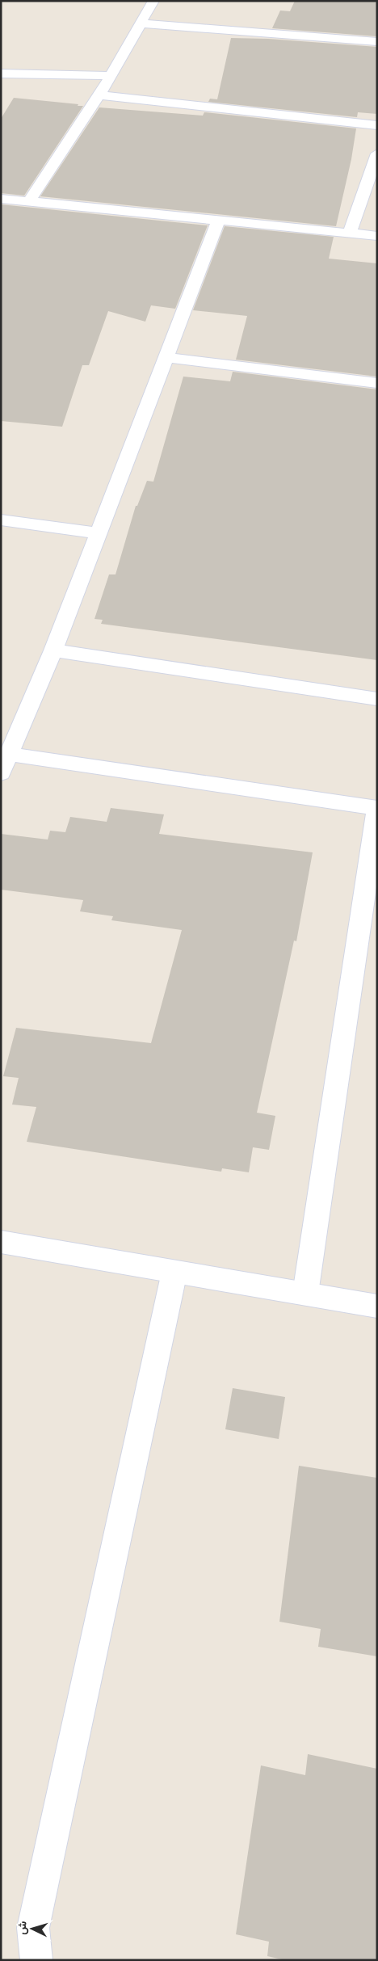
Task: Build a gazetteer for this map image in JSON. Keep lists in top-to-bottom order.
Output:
{
  "north": "left"
}
